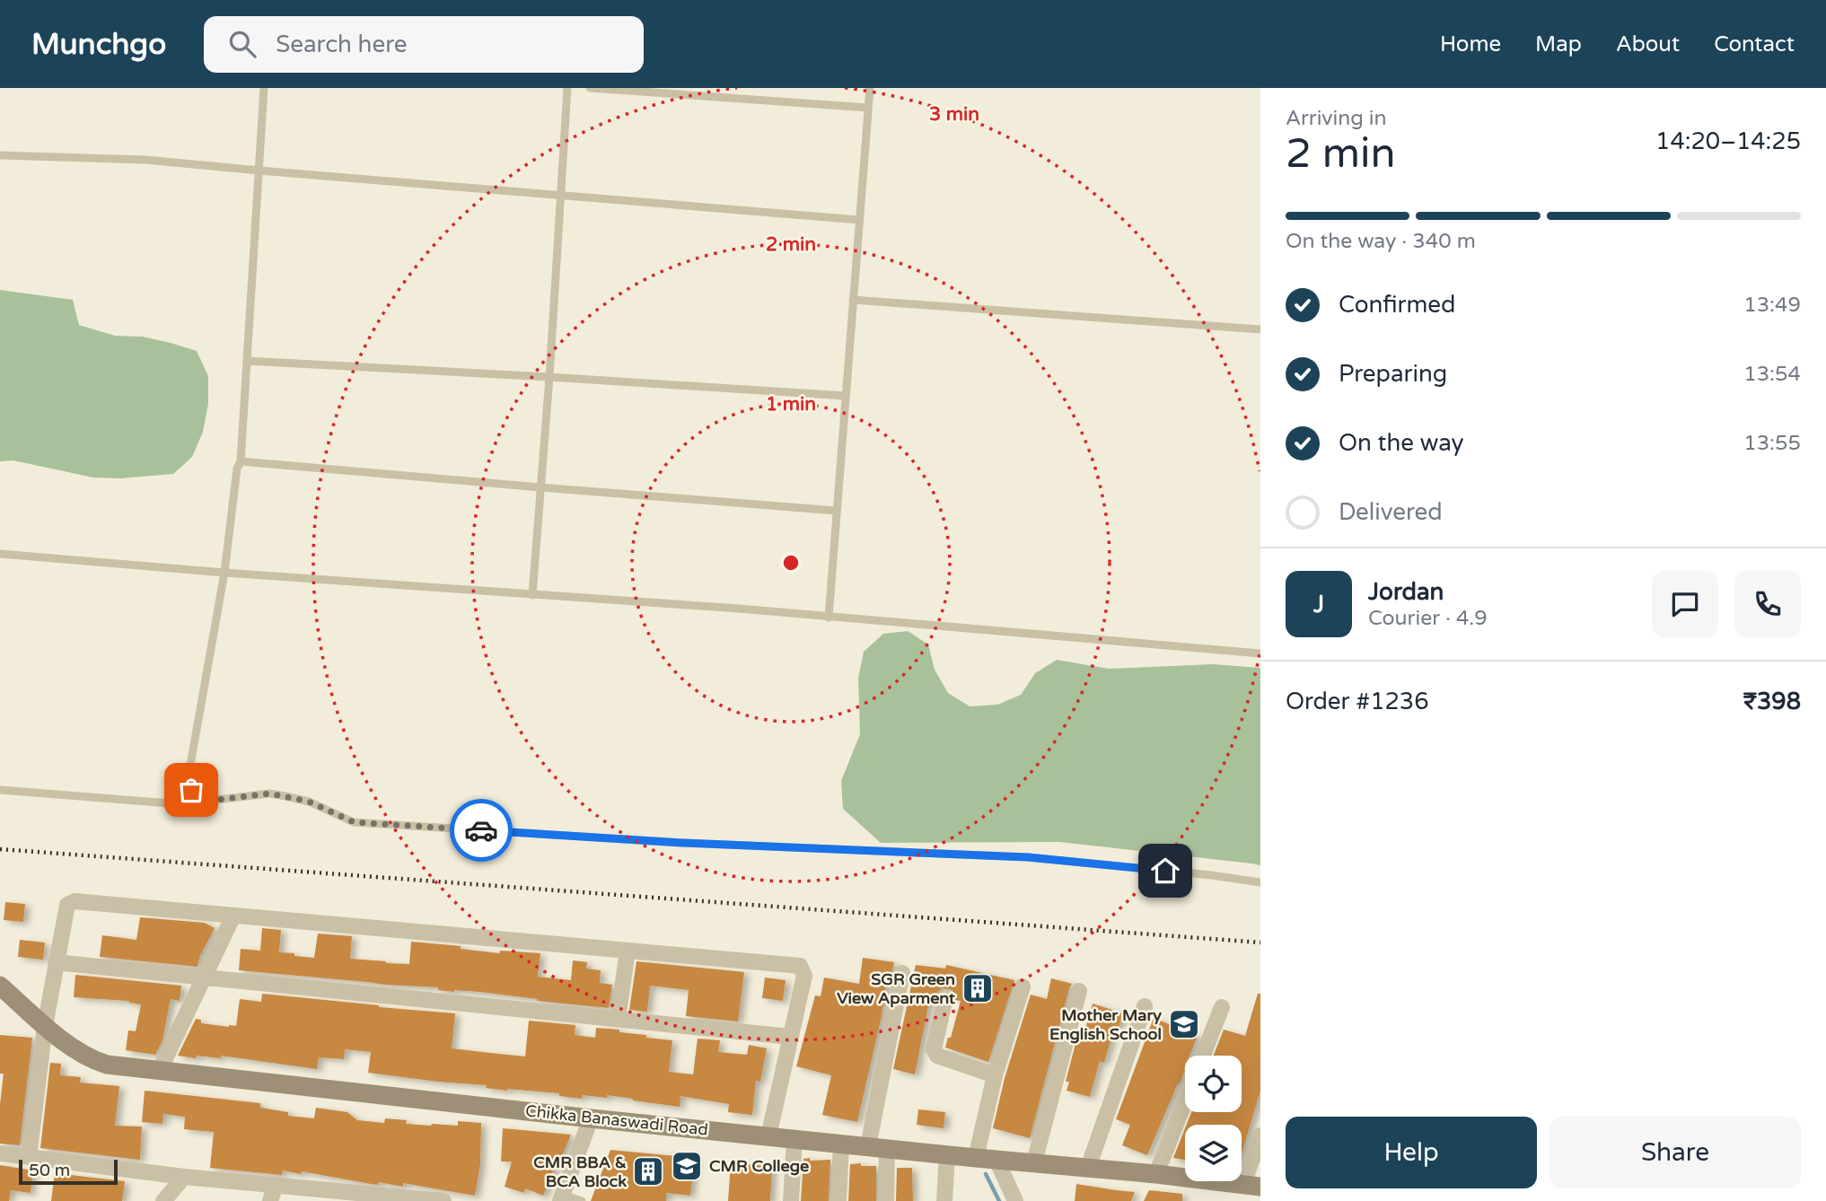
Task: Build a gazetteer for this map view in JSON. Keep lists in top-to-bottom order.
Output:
{
  "streets": {
    "main road": ["Chikka Banaswadi Road"]
  },
  "places": {
    "building": ["SGR Green View Aparment", "CMR BBA & BCA Block"],
    "school or university": ["Mother Mary English School", "CMR College"]
  },
  "scale_bar": "50 m",
  "page": {
    "header": "Munchgo",
    "search": "Search here",
    "nav": [
      "Home",
      "Map",
      "About",
      "Contact"
    ],
    "heading": ["2 min", "Arriving in", "14:20–14:25"],
    "panel": [
      "Jordan",
      "Courier · 4.9",
      "Order #1236",
      "₹398"
    ],
    "bar": "On the way · 340 m",
    "list": [
      ["Confirmed", "13:49"],
      ["Preparing", "13:54"],
      ["On the way", "13:55"],
      "Delivered"
    ],
    "round": "J",
    "buttons": ["Help", "Share"],
    "scale": "50 m"
  },
  "rings": ["3 min", "2 min", "1 min"]
}
